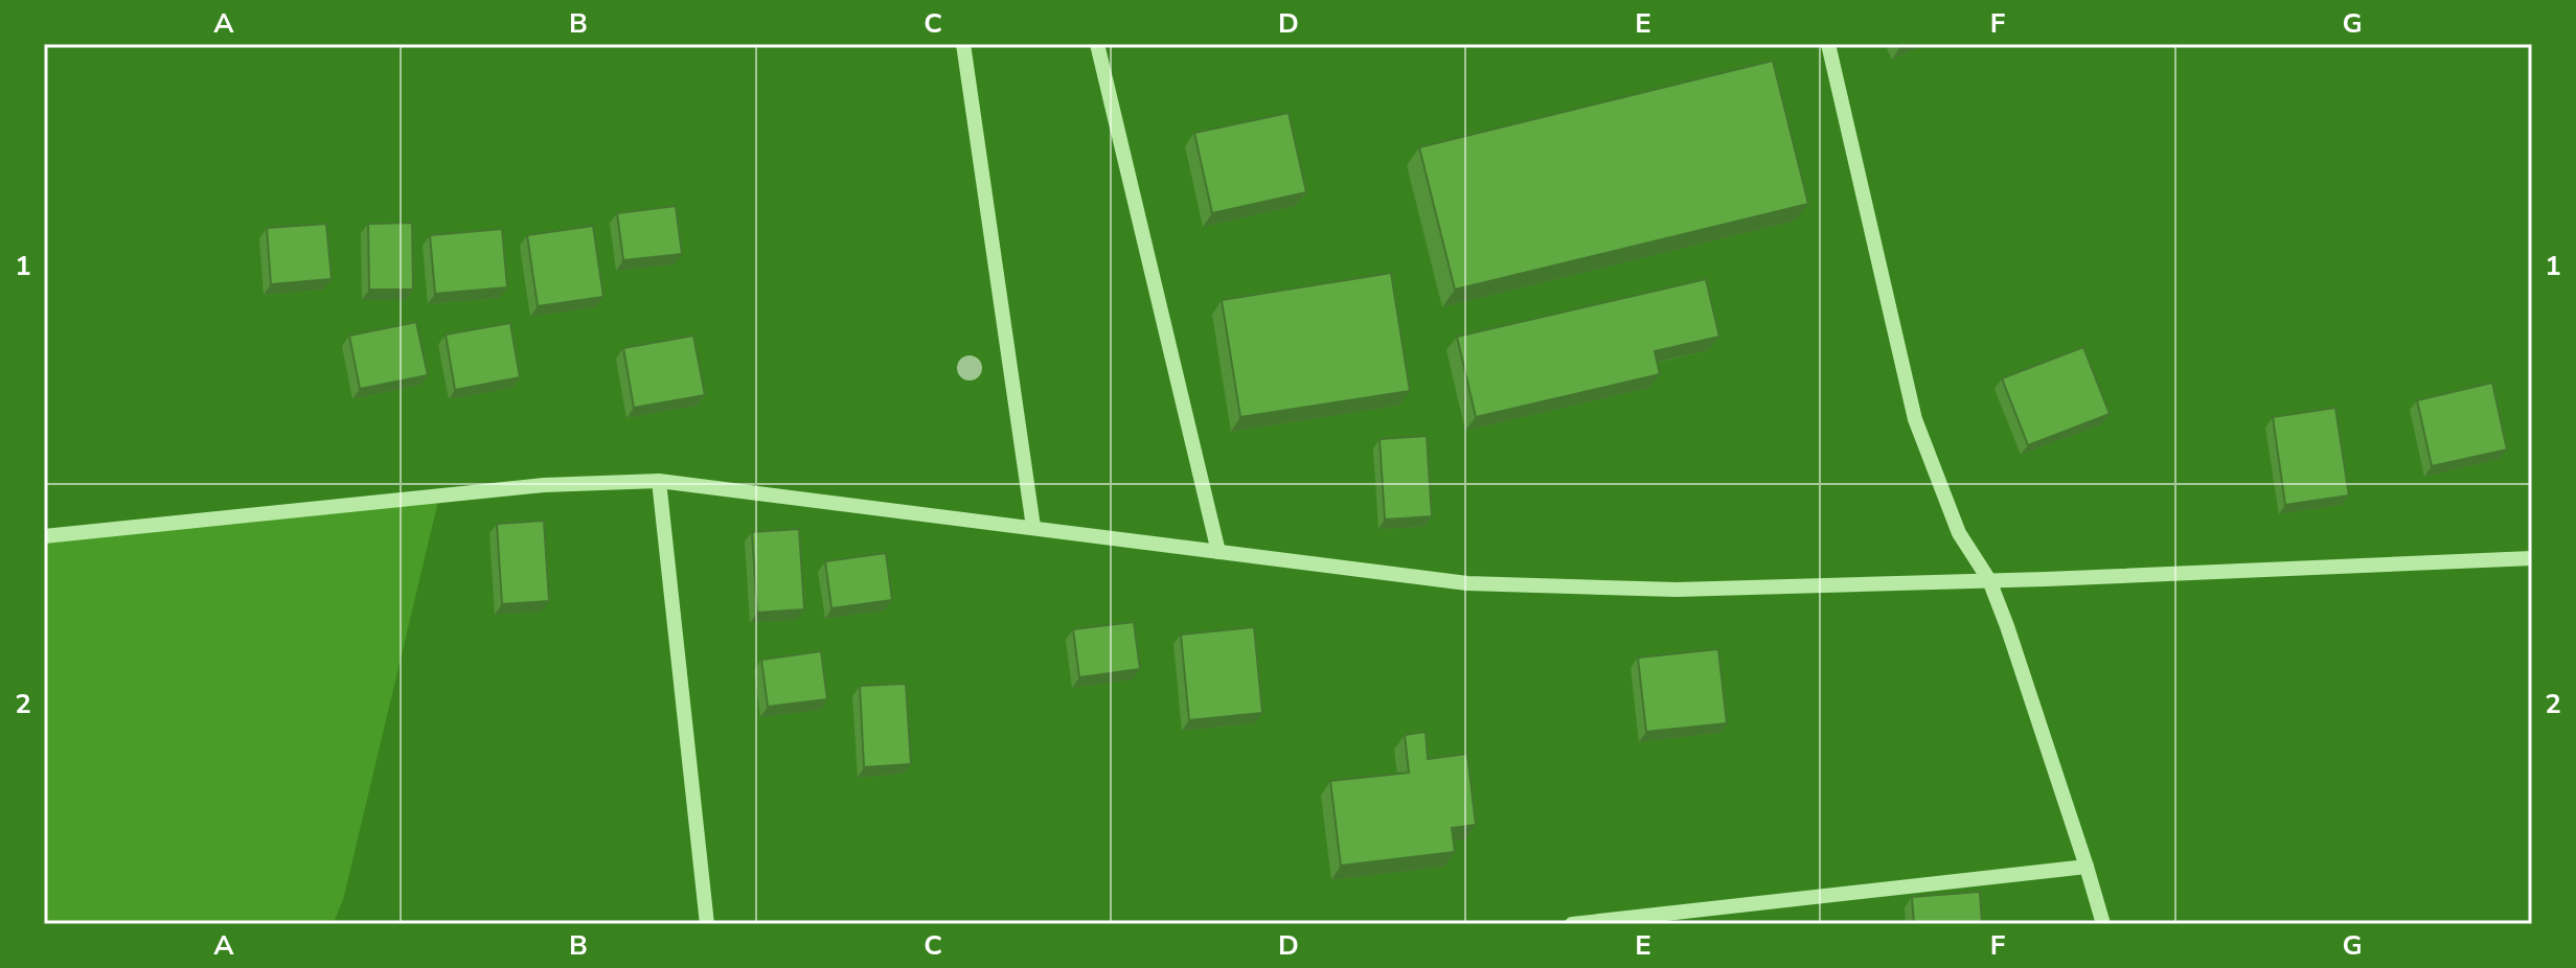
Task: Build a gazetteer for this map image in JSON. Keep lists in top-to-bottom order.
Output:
{
  "grid": {
    "columns": [
      "A",
      "B",
      "C",
      "D",
      "E",
      "F",
      "G"
    ],
    "rows": ["1", "2"]
  }
}
